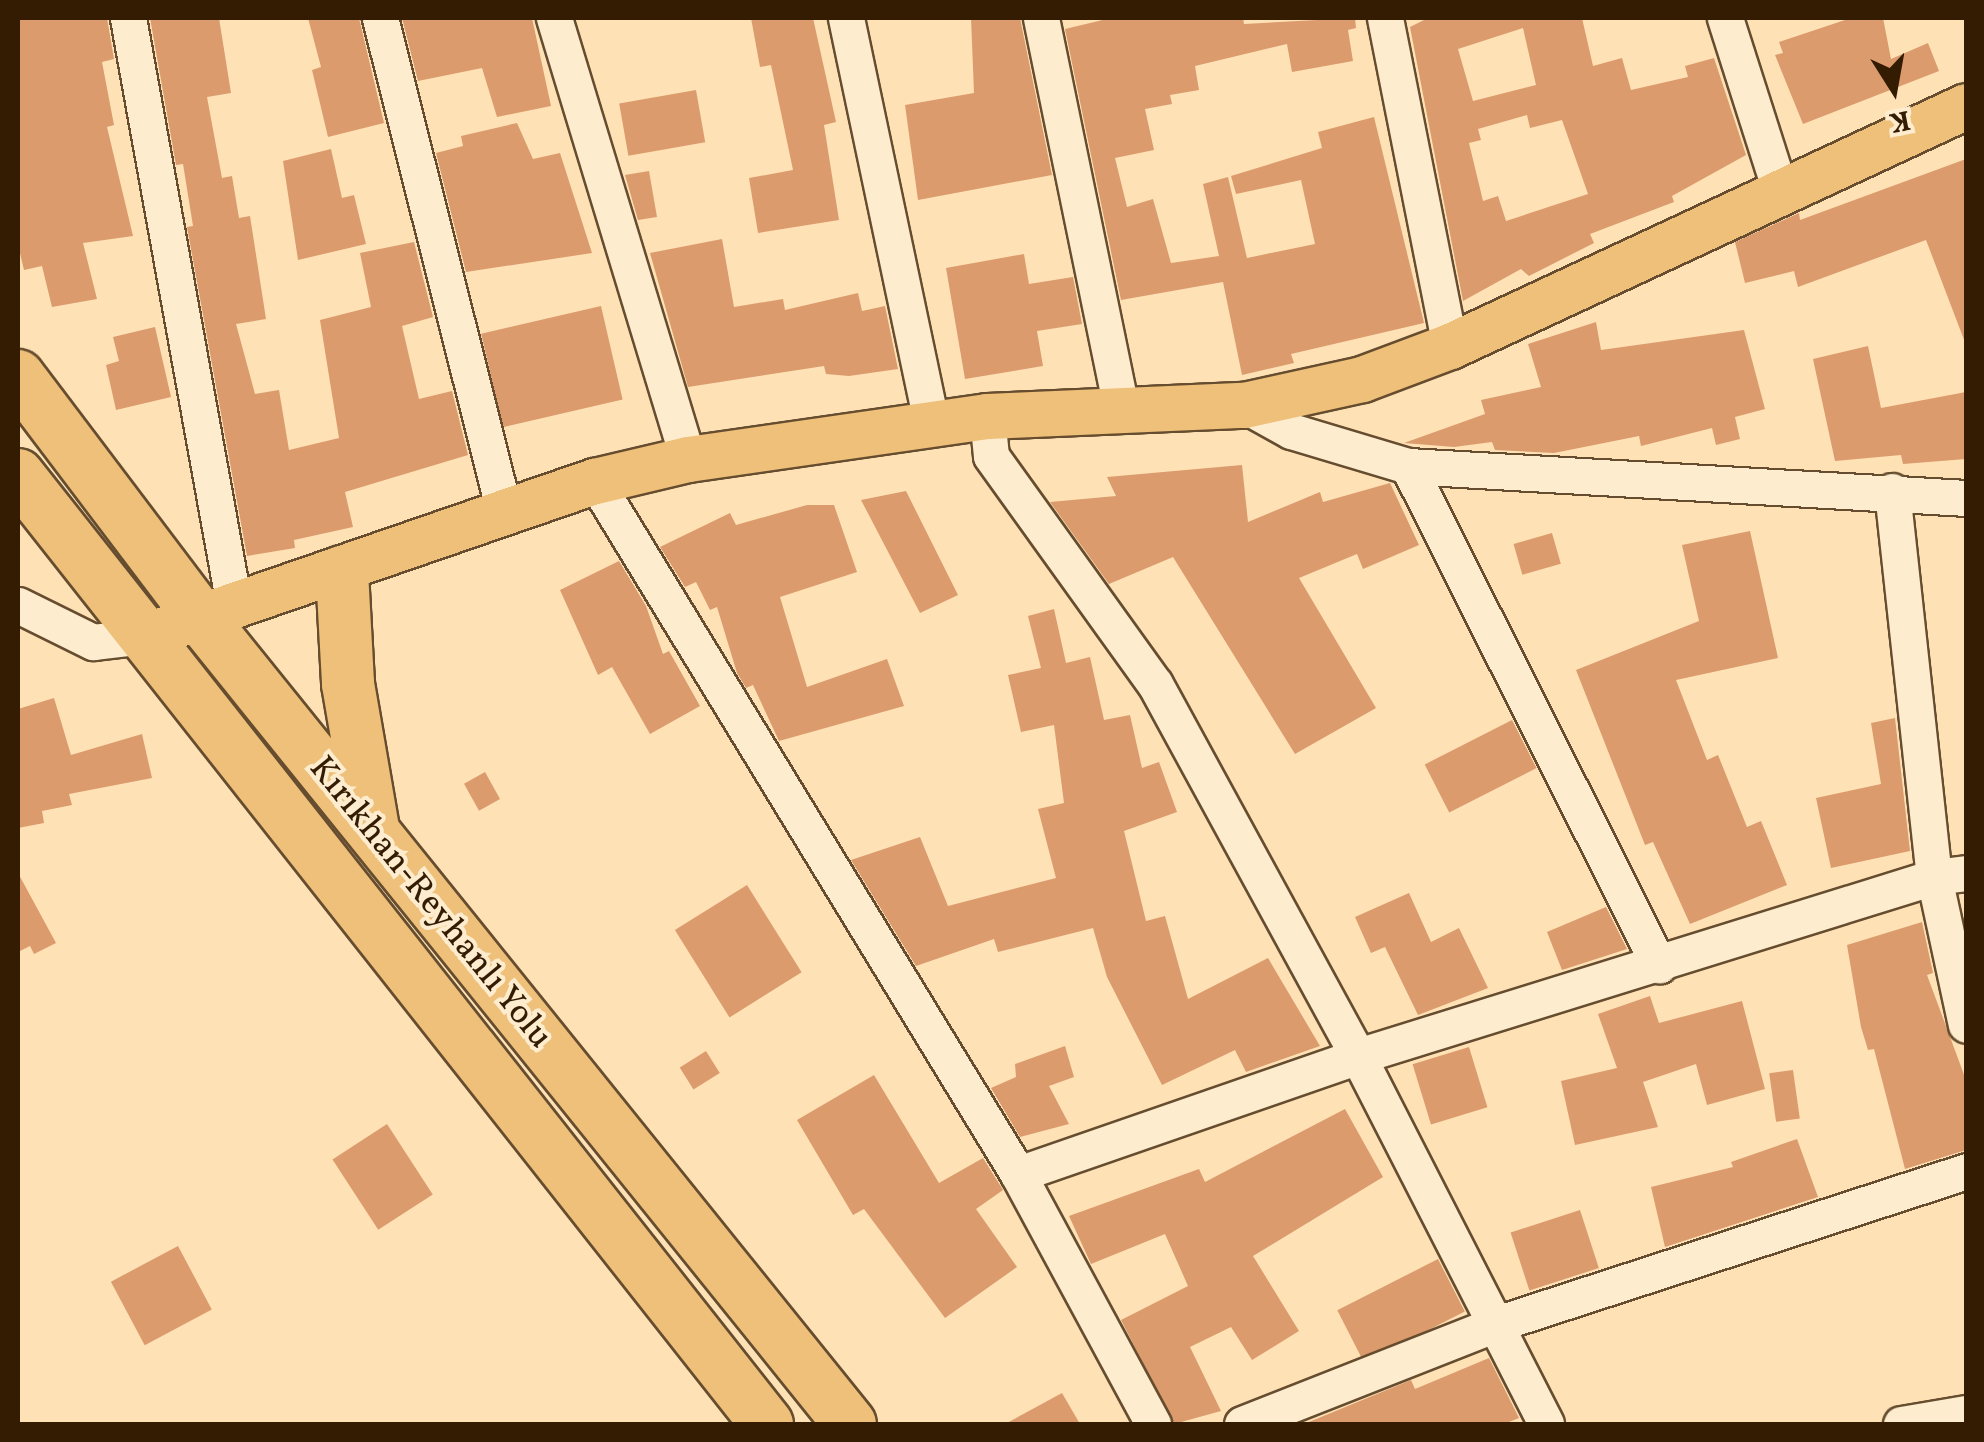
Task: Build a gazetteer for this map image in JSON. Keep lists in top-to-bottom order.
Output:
{
  "streets": {
    "highway": ["Kırıkhan-Reyhanlı Yolu"]
  },
  "north": "bottom"
}
